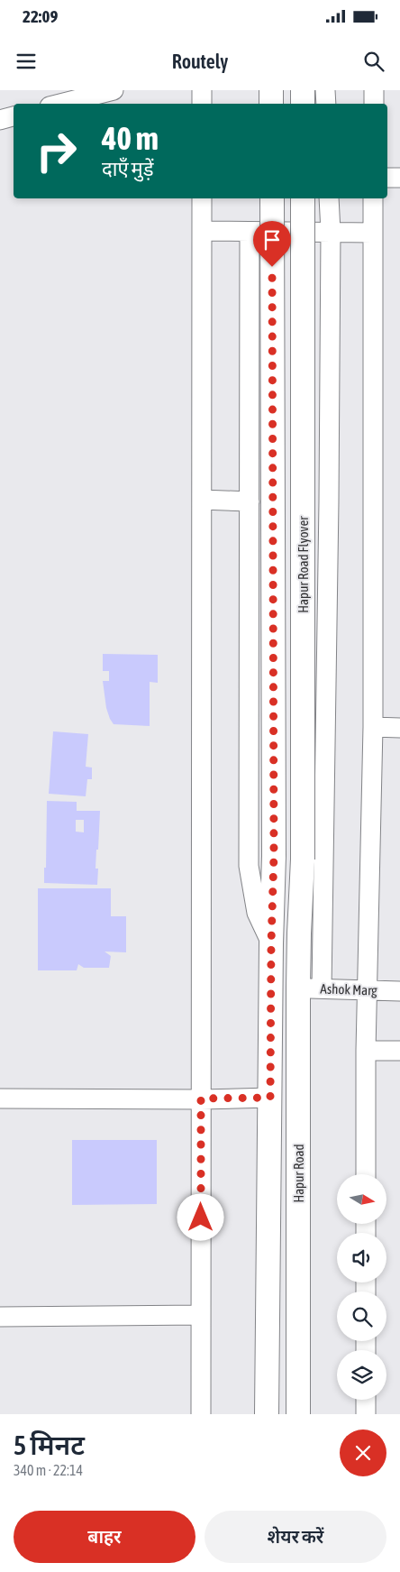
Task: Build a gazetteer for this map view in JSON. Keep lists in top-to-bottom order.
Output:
{
  "streets": {
    "main road": ["Hapur Road Flyover", "Hapur Road"],
    "street": ["Ashok Marg"]
  },
  "crossings": [
    ["Hapur Road Flyover", "Hapur Road"],
    ["Ashok Marg", "Hapur Road"]
  ],
  "north": "right",
  "page": {
    "status": "22:09",
    "header": "Routely",
    "turn": ["40 m", "दाएँ मुड़ें"],
    "heading": ["5 मिनट", "340 m · 22:14"],
    "buttons": ["बाहर", "शेयर करें"]
  }
}
